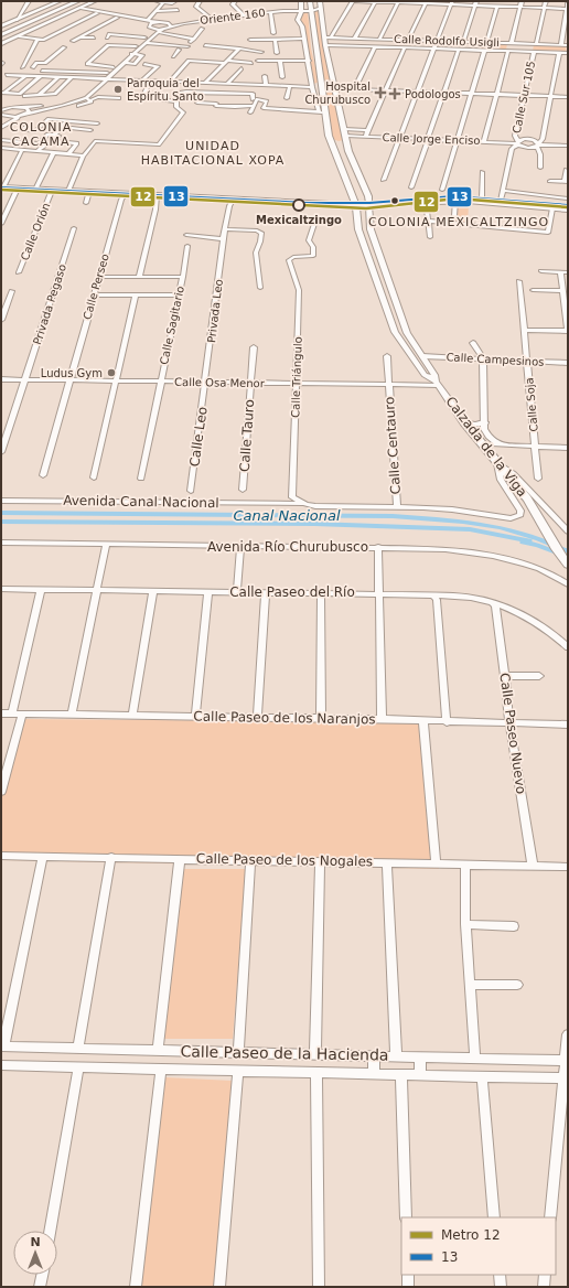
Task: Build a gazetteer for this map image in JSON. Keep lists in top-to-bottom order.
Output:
{
  "streets": {
    "main road": ["Calzada de la Viga"],
    "street": [
      "Oriente 160",
      "Calle Rodolfo Usigli",
      "Calle Sur 105",
      "Calle Jorge Enciso",
      "Calle Orión",
      "Calle Perseo",
      "Privada Pegaso",
      "Privada Leo",
      "Calle Sagitario",
      "Calle Campesinos",
      "Calle Triángulo",
      "Calle Osa Menor",
      "Calle Soja",
      "Calle Tauro",
      "Calle Leo",
      "Calle Centauro",
      "Avenida Canal Nacional",
      "Avenida Río Churubusco",
      "Calle Paseo del Río",
      "Calle Paseo de los Naranjos",
      "Calle Paseo Nuevo",
      "Calle Paseo de los Nogales",
      "Calle Paseo de la Hacienda"
    ]
  },
  "crossings": [
    ["Oriente 160", "Calzada de la Viga"],
    ["Calle Rodolfo Usigli", "Calle Sur 105"],
    ["Calle Rodolfo Usigli", "Calzada de la Viga"],
    ["Calle Sur 105", "Calle Jorge Enciso"],
    ["Calle Jorge Enciso", "Calzada de la Viga"],
    ["Calle Perseo", "Calle Osa Menor"],
    ["Privada Pegaso", "Calle Osa Menor"],
    ["Privada Leo", "Calle Osa Menor"],
    ["Privada Leo", "Calle Leo"],
    ["Calle Sagitario", "Calle Osa Menor"],
    ["Calle Campesinos", "Calle Soja"],
    ["Calle Campesinos", "Calzada de la Viga"],
    ["Calle Triángulo", "Calle Osa Menor"],
    ["Calle Triángulo", "Avenida Canal Nacional"],
    ["Calle Osa Menor", "Calle Tauro"],
    ["Calle Osa Menor", "Calle Leo"],
    ["Calle Osa Menor", "Calle Centauro"],
    ["Calle Osa Menor", "Calzada de la Viga"],
    ["Calle Centauro", "Avenida Canal Nacional"],
    ["Calzada de la Viga", "Avenida Canal Nacional"],
    ["Calle Paseo del Río", "Calle Paseo Nuevo"],
    ["Calle Paseo de los Naranjos", "Calle Paseo Nuevo"],
    ["Calle Paseo Nuevo", "Calle Paseo de los Nogales"]
  ],
  "districts": ["COLONIA CACAMA", "UNIDAD HABITACIONAL XOPA", "COLONIA MEXICALTZINGO"],
  "water": ["Canal Nacional"],
  "places": {
    "other": ["Parroquia del Espíritu Santo", "Mexicaltzingo", "Ludus Gym"],
    "health": ["Hospital Churubusco", "Podologos"]
  },
  "lines": ["transit line 13", "metro line 12"],
  "legend": ["Metro 12", "13"],
  "north": "top"
}
